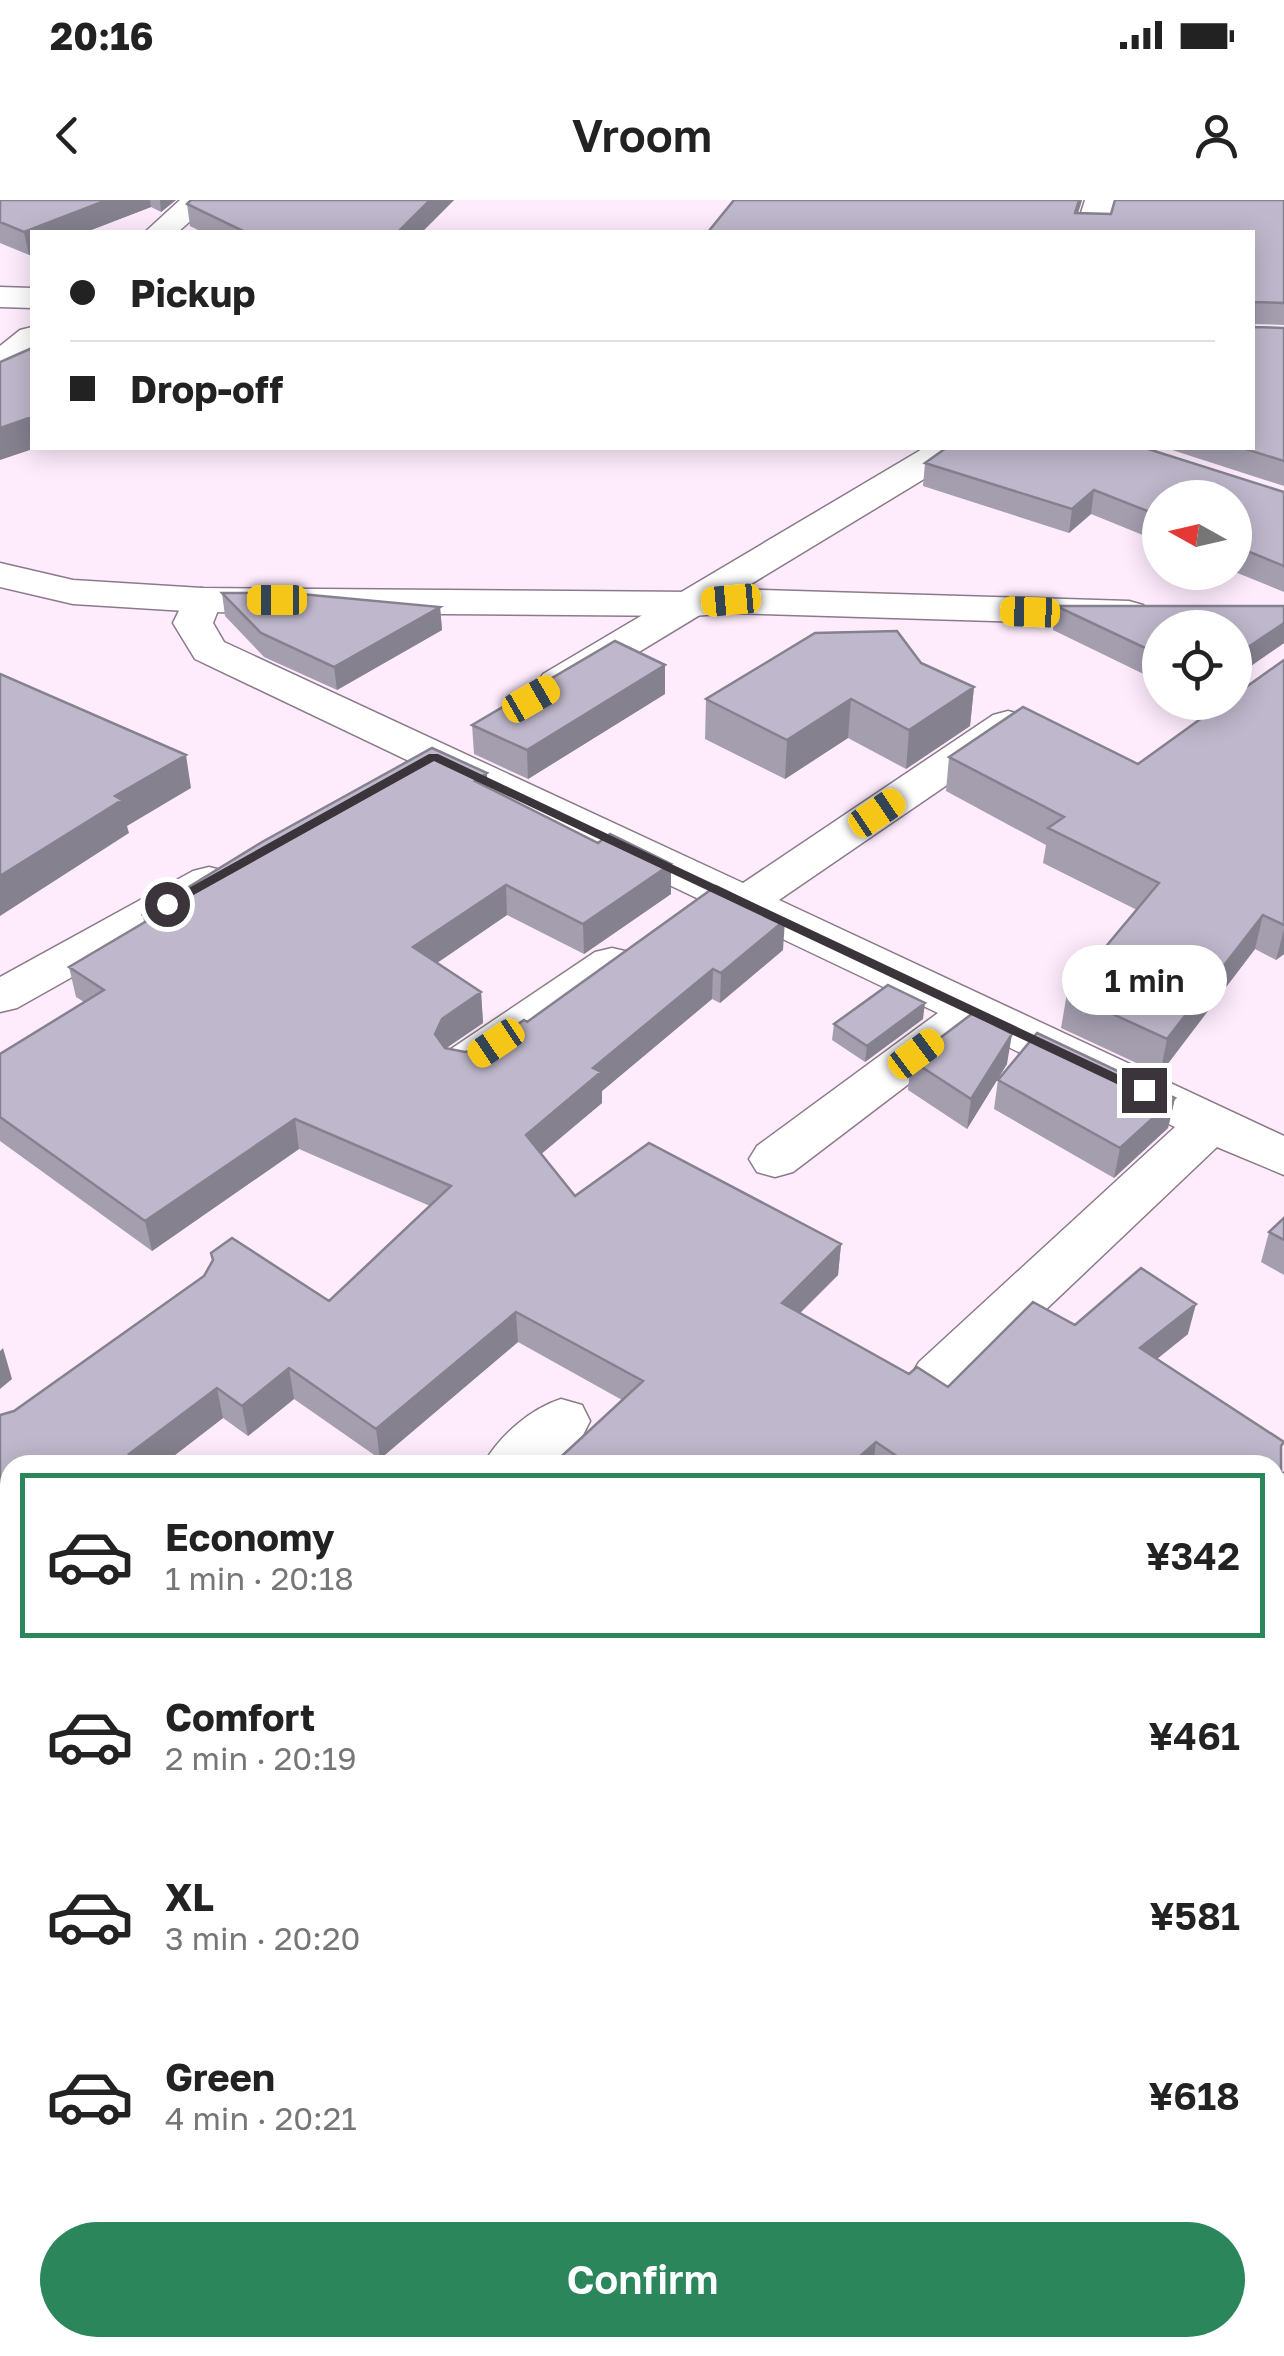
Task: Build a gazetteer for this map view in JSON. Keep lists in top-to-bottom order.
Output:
{
  "north": "left",
  "page": {
    "status": "20:16",
    "header": "Vroom",
    "banner": ["Pickup", "Drop-off"],
    "bubble": "1 min",
    "list": [
      {
        "name": "Economy",
        "note": "1 min · 20:18",
        "value": "¥342"
      },
      {
        "name": "Comfort",
        "note": "2 min · 20:19",
        "value": "¥461"
      },
      {
        "name": "XL",
        "note": "3 min · 20:20",
        "value": "¥581"
      },
      {
        "name": "Green",
        "note": "4 min · 20:21",
        "value": "¥618"
      }
    ],
    "buttons": "Confirm"
  }
}
